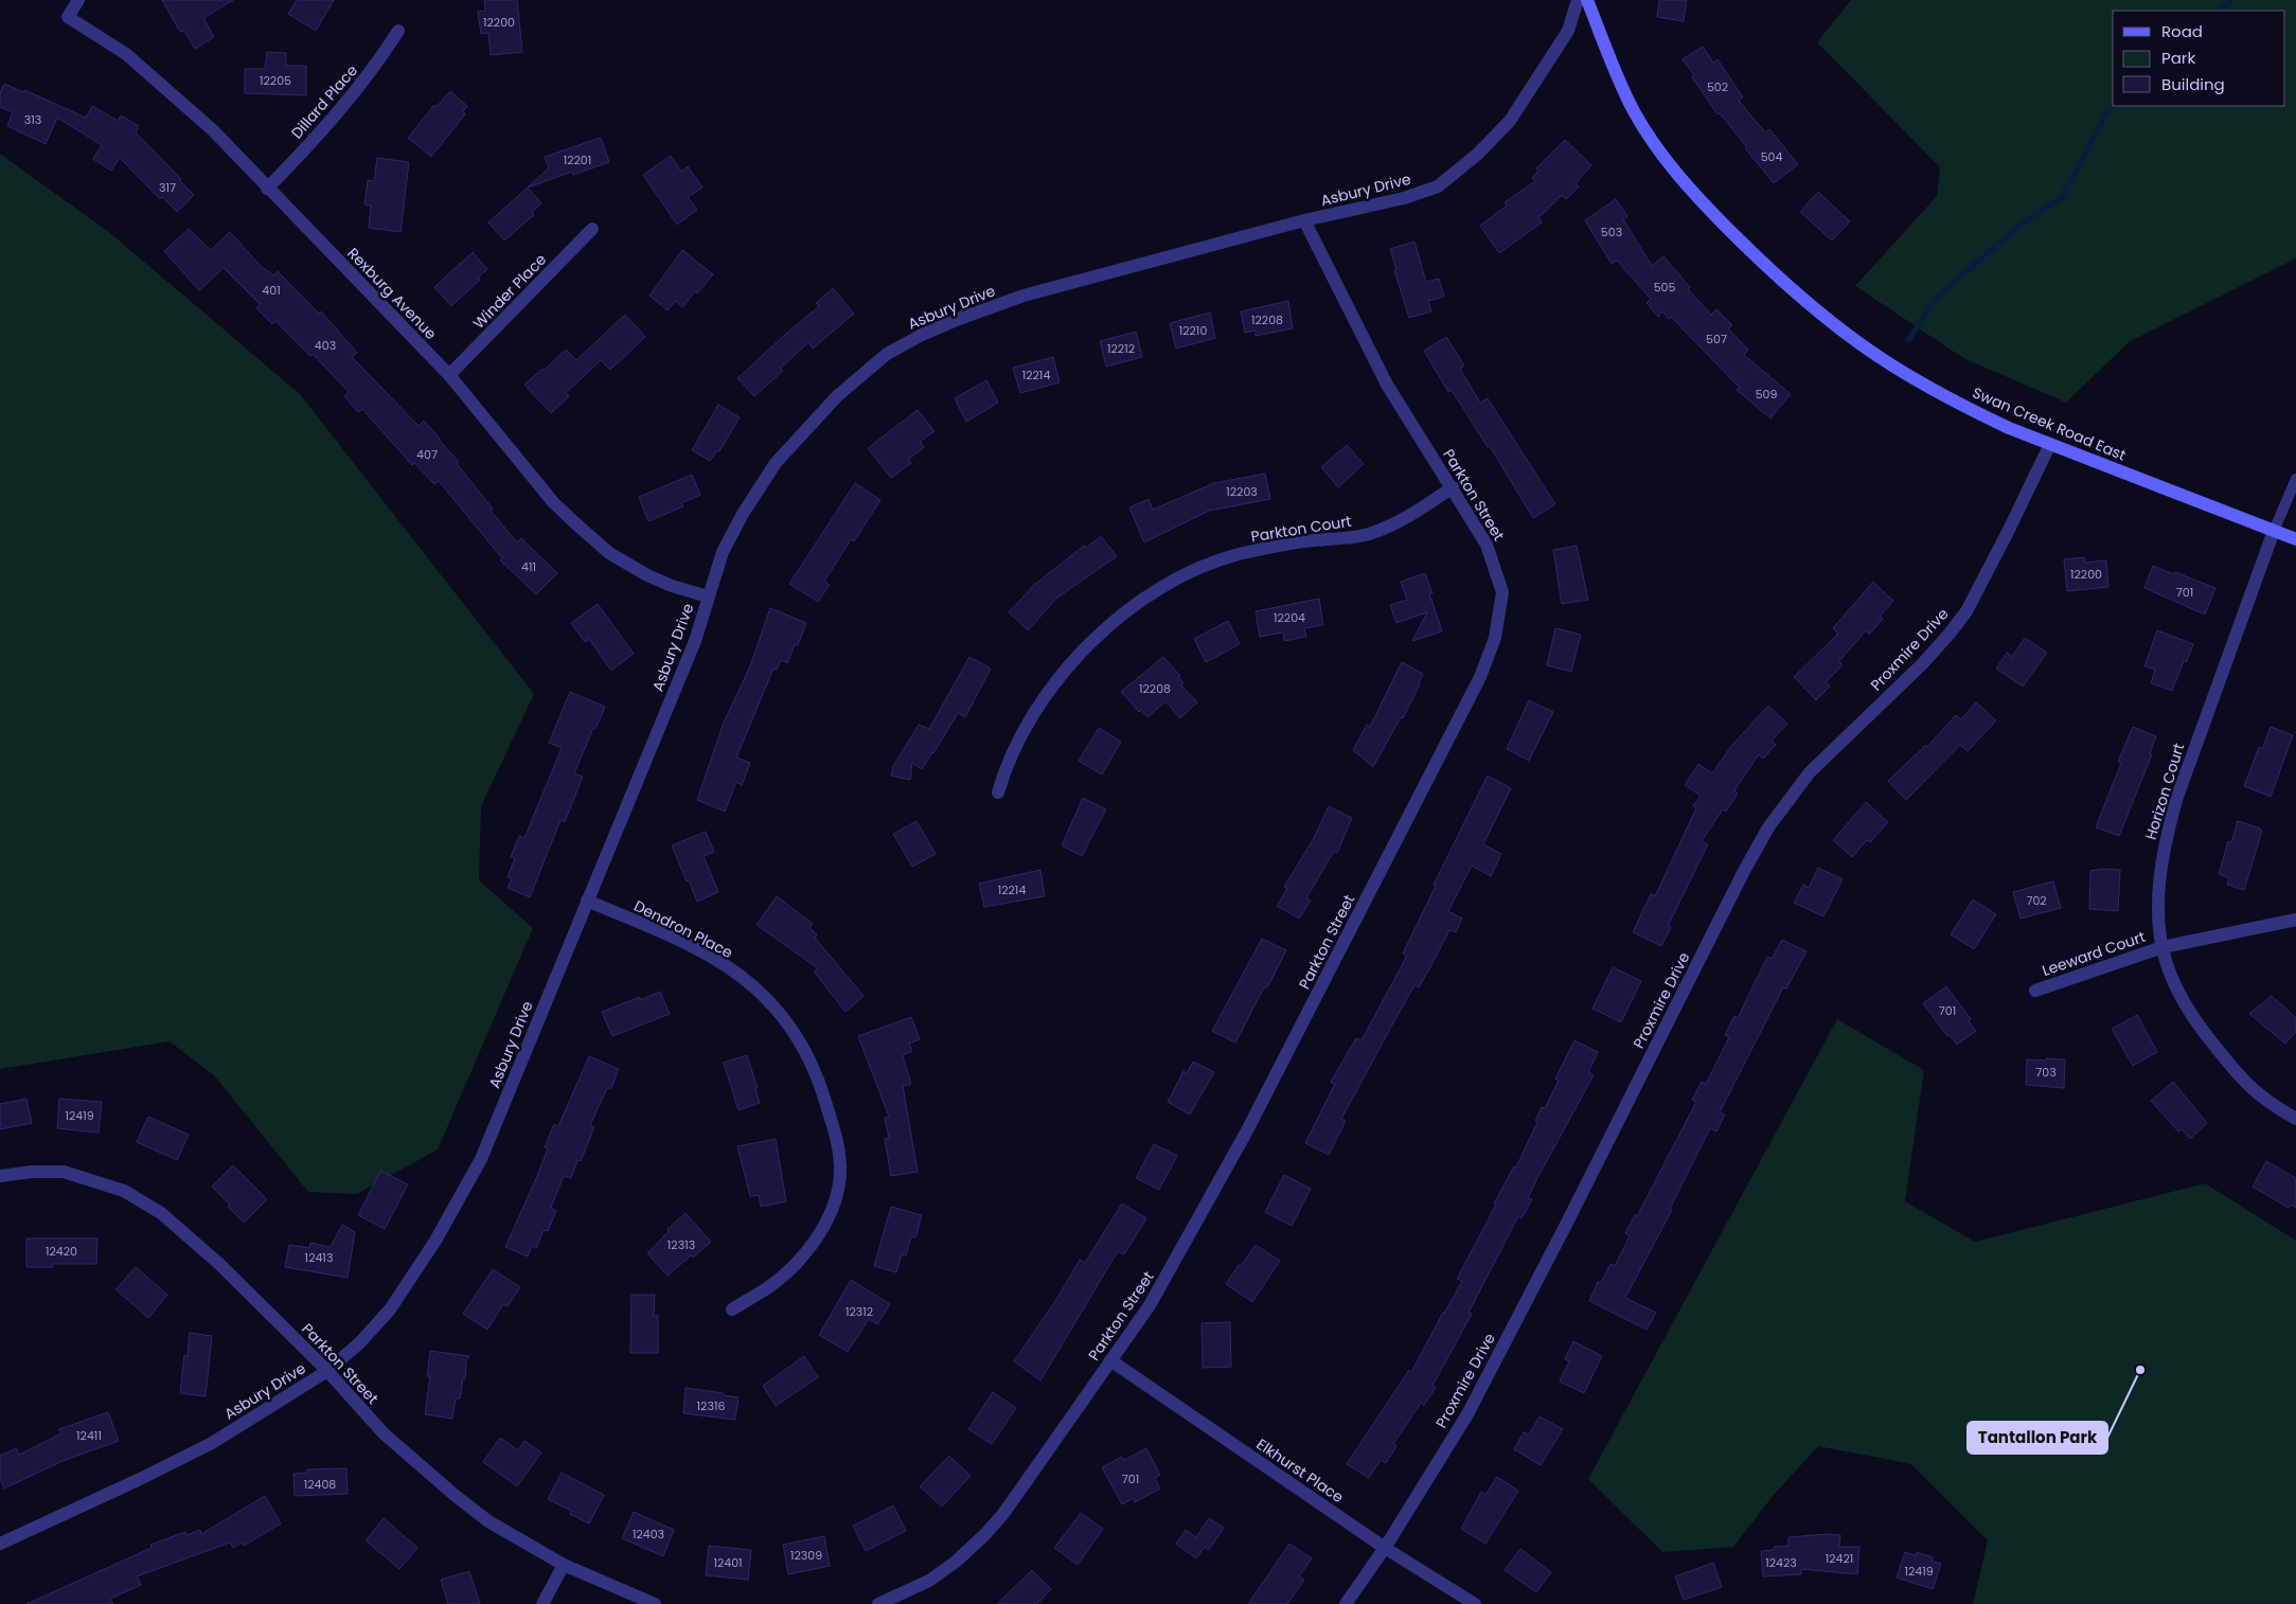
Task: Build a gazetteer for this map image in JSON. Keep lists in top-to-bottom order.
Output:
{
  "streets": {
    "main road": ["Swan Creek Road East"],
    "street": [
      "Dillard Place",
      "Asbury Drive",
      "Winder Place",
      "Rexburg Avenue",
      "Parkton Street",
      "Parkton Court",
      "Proxmire Drive",
      "Horizon Court",
      "Dendron Place",
      "Leeward Court",
      "Elkhurst Place"
    ]
  },
  "crossings": [
    ["Dillard Place", "Rexburg Avenue"],
    ["Asbury Drive", "Rexburg Avenue"],
    ["Asbury Drive", "Parkton Street"],
    ["Asbury Drive", "Dendron Place"],
    ["Winder Place", "Rexburg Avenue"],
    ["Swan Creek Road East", "Proxmire Drive"],
    ["Swan Creek Road East", "Horizon Court"],
    ["Parkton Street", "Parkton Court"],
    ["Parkton Street", "Elkhurst Place"],
    ["Proxmire Drive", "Elkhurst Place"],
    ["Horizon Court", "Leeward Court"]
  ],
  "places": ["Tantallon Park"],
  "house_numbers": [
    "12200",
    "12205",
    "502",
    "313",
    "504",
    "12201",
    "317",
    "503",
    "505",
    "401",
    "12208",
    "12210",
    "507",
    "403",
    "12212",
    "12214",
    "509",
    "407",
    "12203",
    "411",
    "12200",
    "701",
    "12204",
    "12208",
    "12214",
    "702",
    "701",
    "703",
    "12419",
    "12313",
    "12420",
    "12413",
    "12312",
    "12316",
    "12411",
    "701",
    "12408",
    "12403",
    "12309",
    "12421",
    "12401",
    "12423",
    "12419"
  ],
  "legend": ["Road", "Park", "Building"]
}
